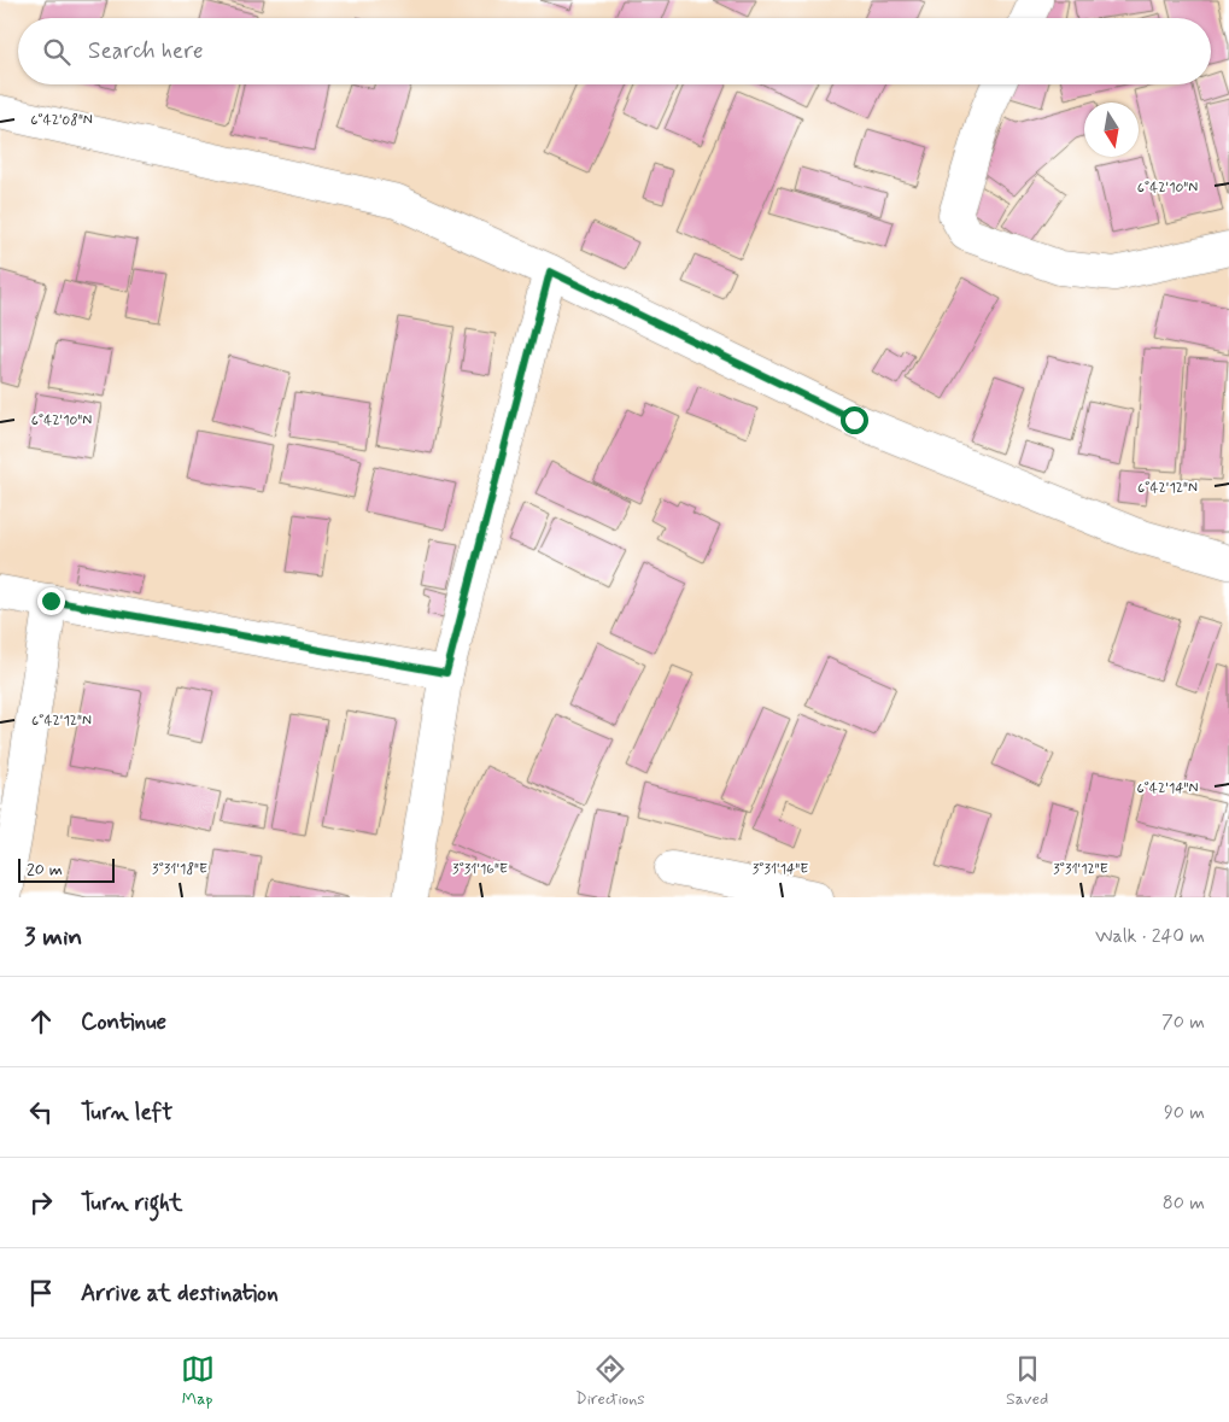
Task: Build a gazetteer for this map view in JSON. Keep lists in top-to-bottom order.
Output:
{
  "scale_bar": "20 m",
  "north": "bottom",
  "page": {
    "search": "Search here",
    "scale": "20 m",
    "heading": ["3 min", "Walk · 240 m"],
    "list": [
      ["Continue", "70 m"],
      ["Turn left", "90 m"],
      ["Turn right", "80 m"],
      "Arrive at destination"
    ],
    "nav": ["Map", "Directions", "Saved"]
  },
  "coordinates": [
    "6°42'08\"N",
    "6°42'10\"N",
    "6°42'12\"N",
    "6°42'14\"N",
    "3°31'18\"E",
    "3°31'16\"E",
    "3°31'14\"E",
    "3°31'12\"E"
  ]
}
